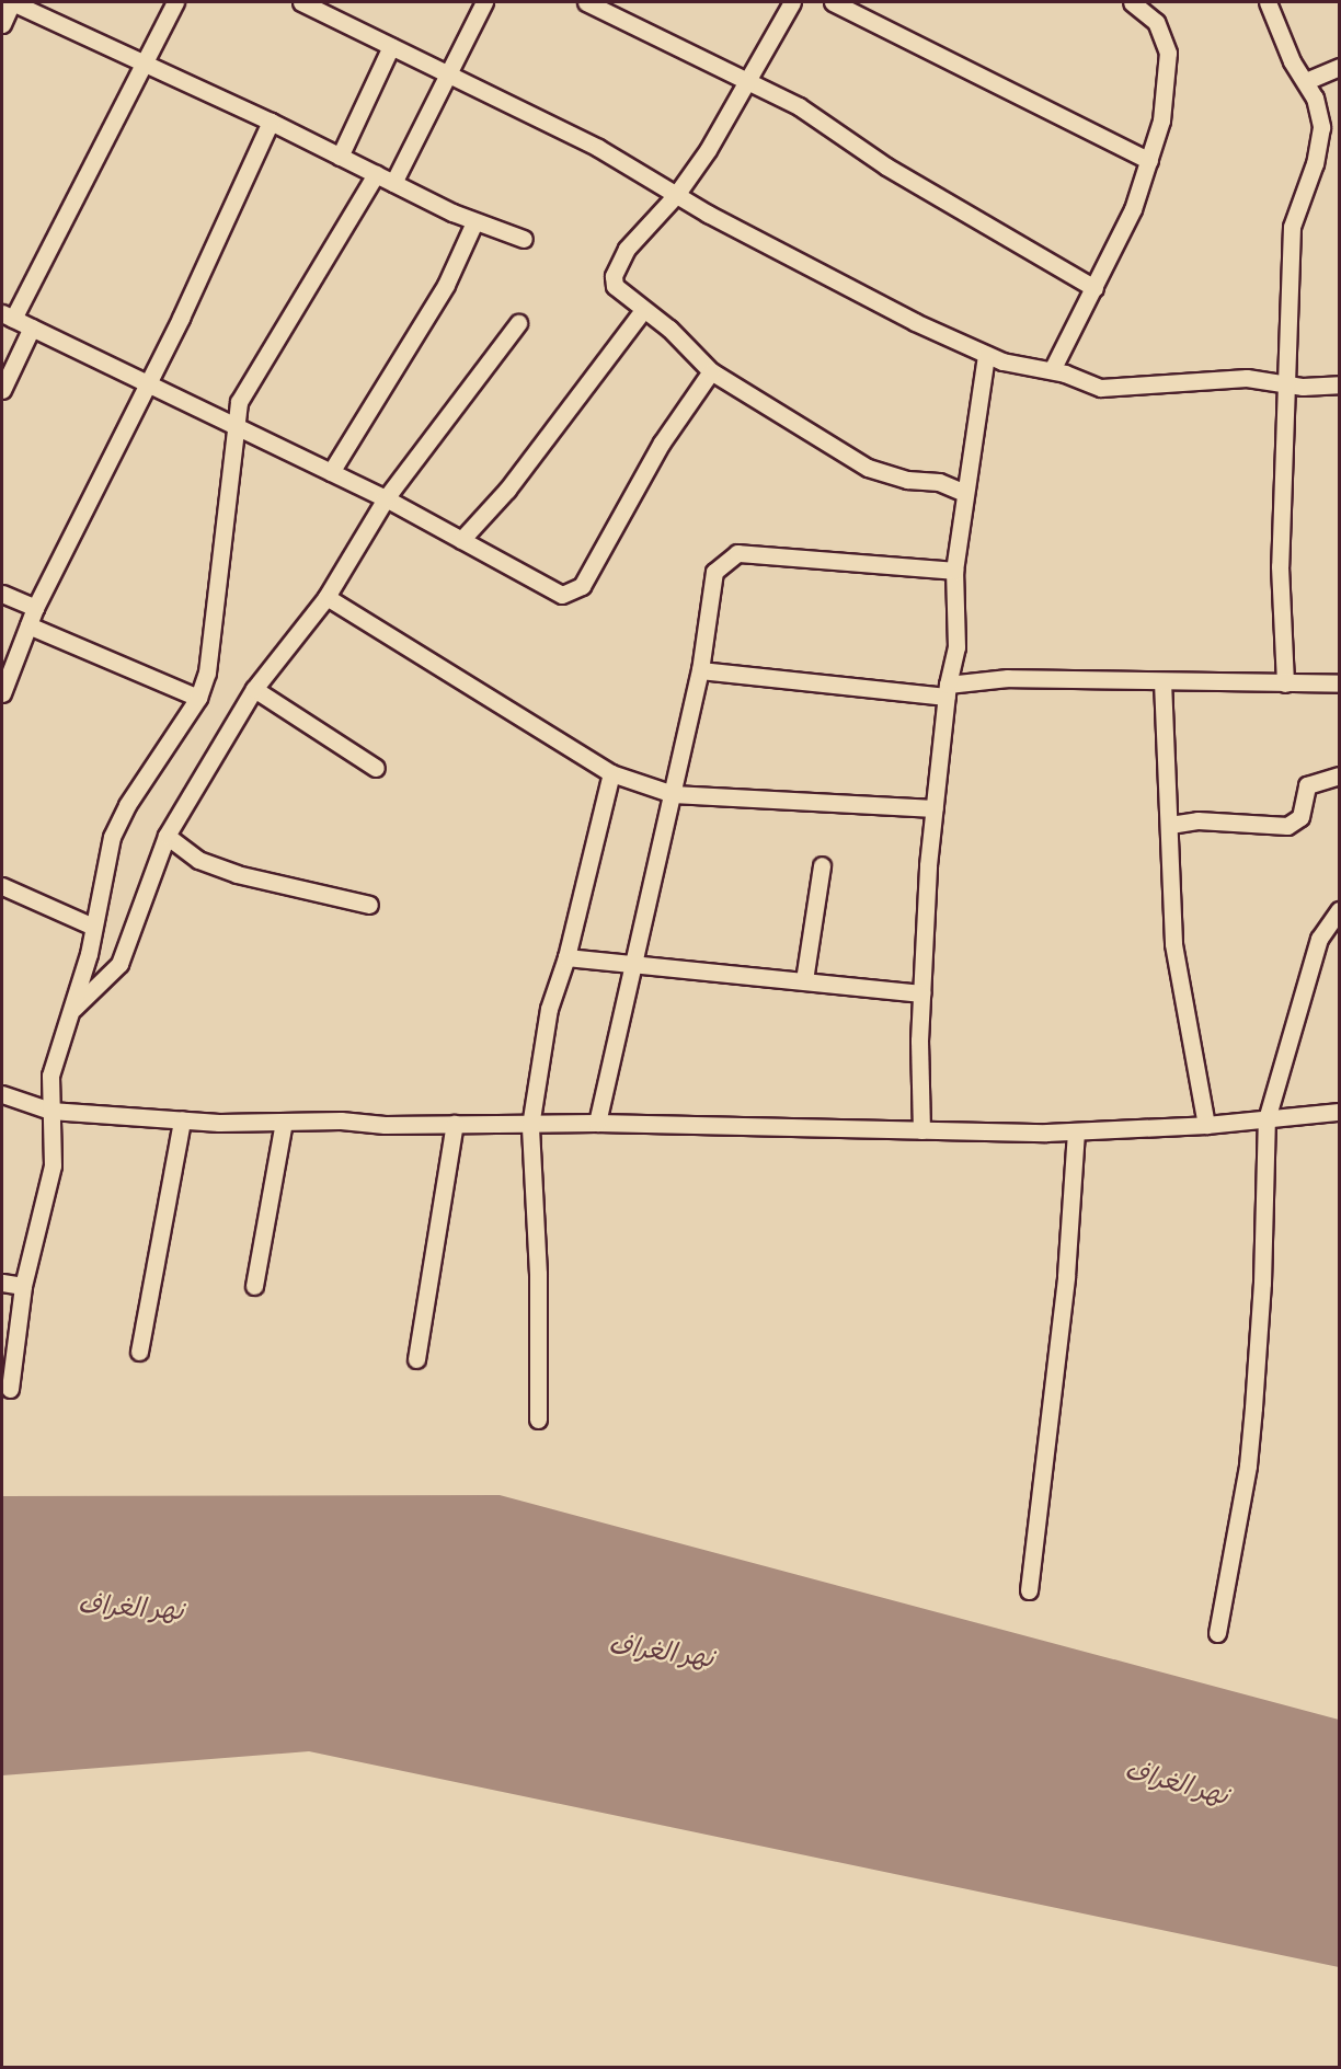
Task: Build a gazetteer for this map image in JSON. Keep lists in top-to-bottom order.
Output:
{
  "water": ["نهر الغراف"]
}
